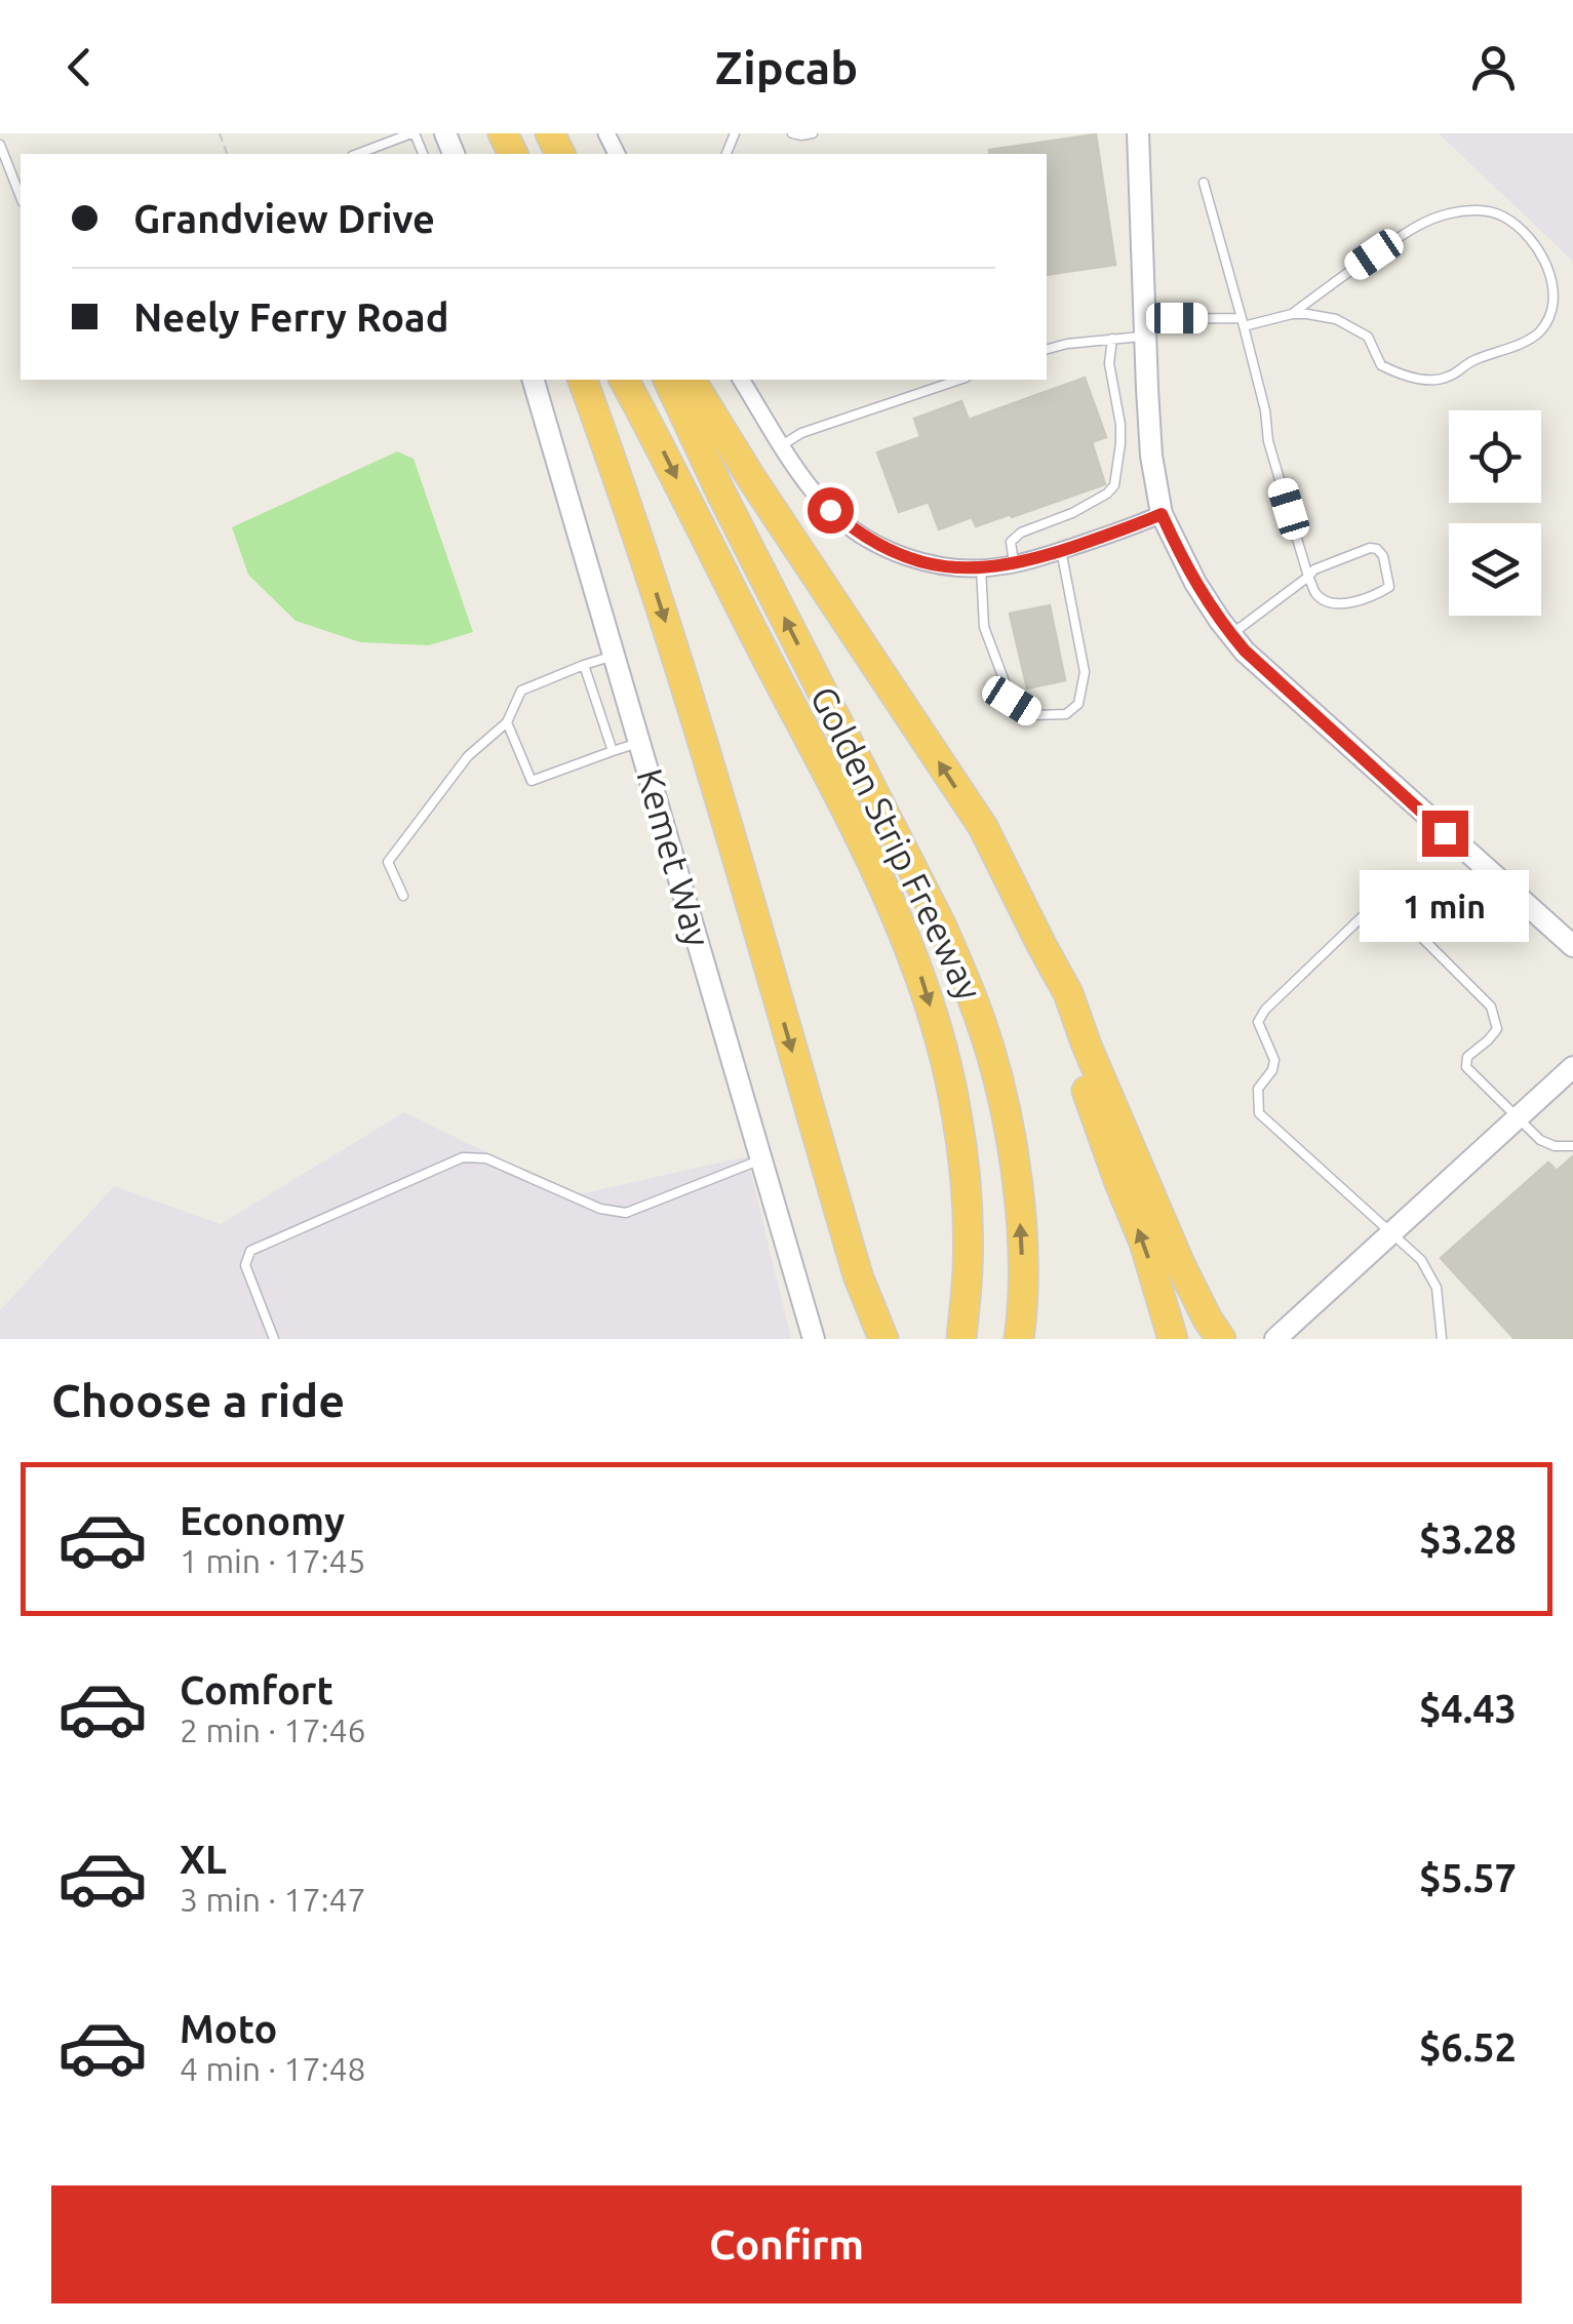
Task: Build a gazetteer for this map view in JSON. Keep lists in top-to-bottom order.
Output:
{
  "streets": {
    "highway": ["Golden Strip Freeway"],
    "street": ["Kemet Way"]
  },
  "page": {
    "header": "Zipcab",
    "banner": ["Grandview Drive", "Neely Ferry Road"],
    "bubble": "1 min",
    "heading": "Choose a ride",
    "list": [
      {
        "name": "Economy",
        "note": "1 min · 17:45",
        "value": "$3.28"
      },
      {
        "name": "Comfort",
        "note": "2 min · 17:46",
        "value": "$4.43"
      },
      {
        "name": "XL",
        "note": "3 min · 17:47",
        "value": "$5.57"
      },
      {
        "name": "Moto",
        "note": "4 min · 17:48",
        "value": "$6.52"
      }
    ],
    "buttons": "Confirm"
  }
}
